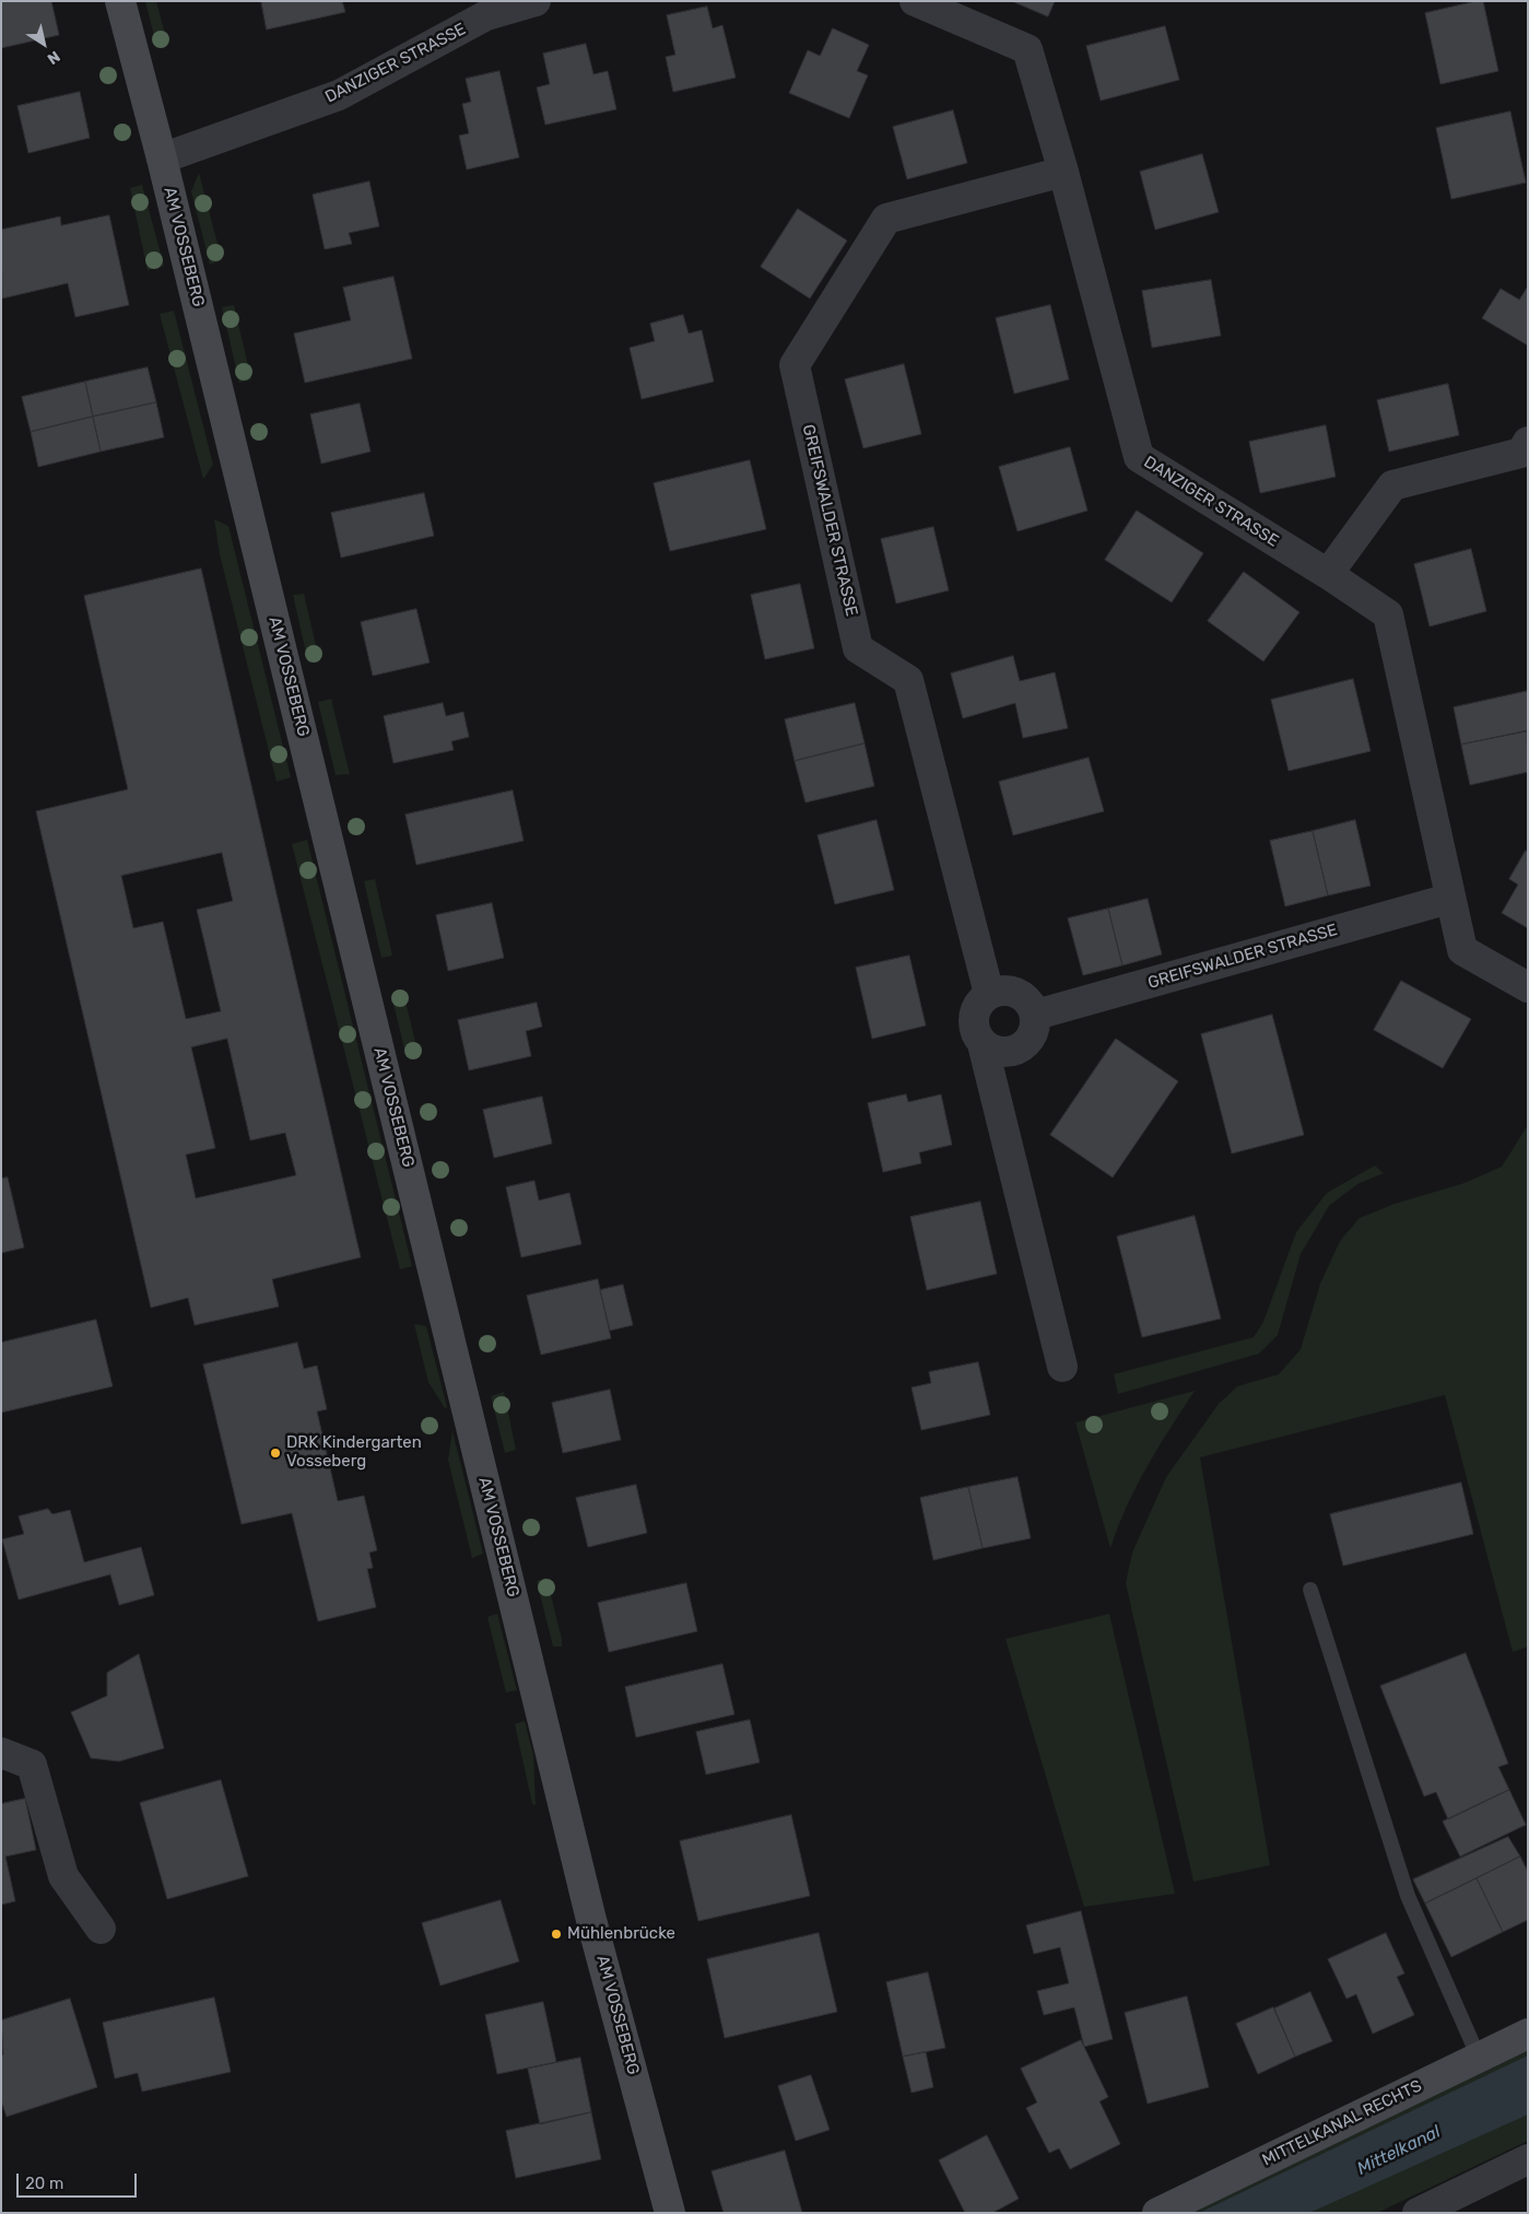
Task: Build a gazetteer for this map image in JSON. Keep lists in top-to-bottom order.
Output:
{
  "streets": {
    "street": [
      "DANZIGER STRASSE",
      "AM VOSSEBERG",
      "GREIFSWALDER STRASSE",
      "MITTELKANAL RECHTS"
    ]
  },
  "crossings": [
    ["DANZIGER STRASSE", "AM VOSSEBERG"],
    ["DANZIGER STRASSE", "GREIFSWALDER STRASSE"]
  ],
  "water": ["Mittelkanal"],
  "places": ["DRK Kindergarten Vosseberg", "Mühlenbrücke"],
  "scale_bar": "20 m",
  "north": "bottom right"
}
